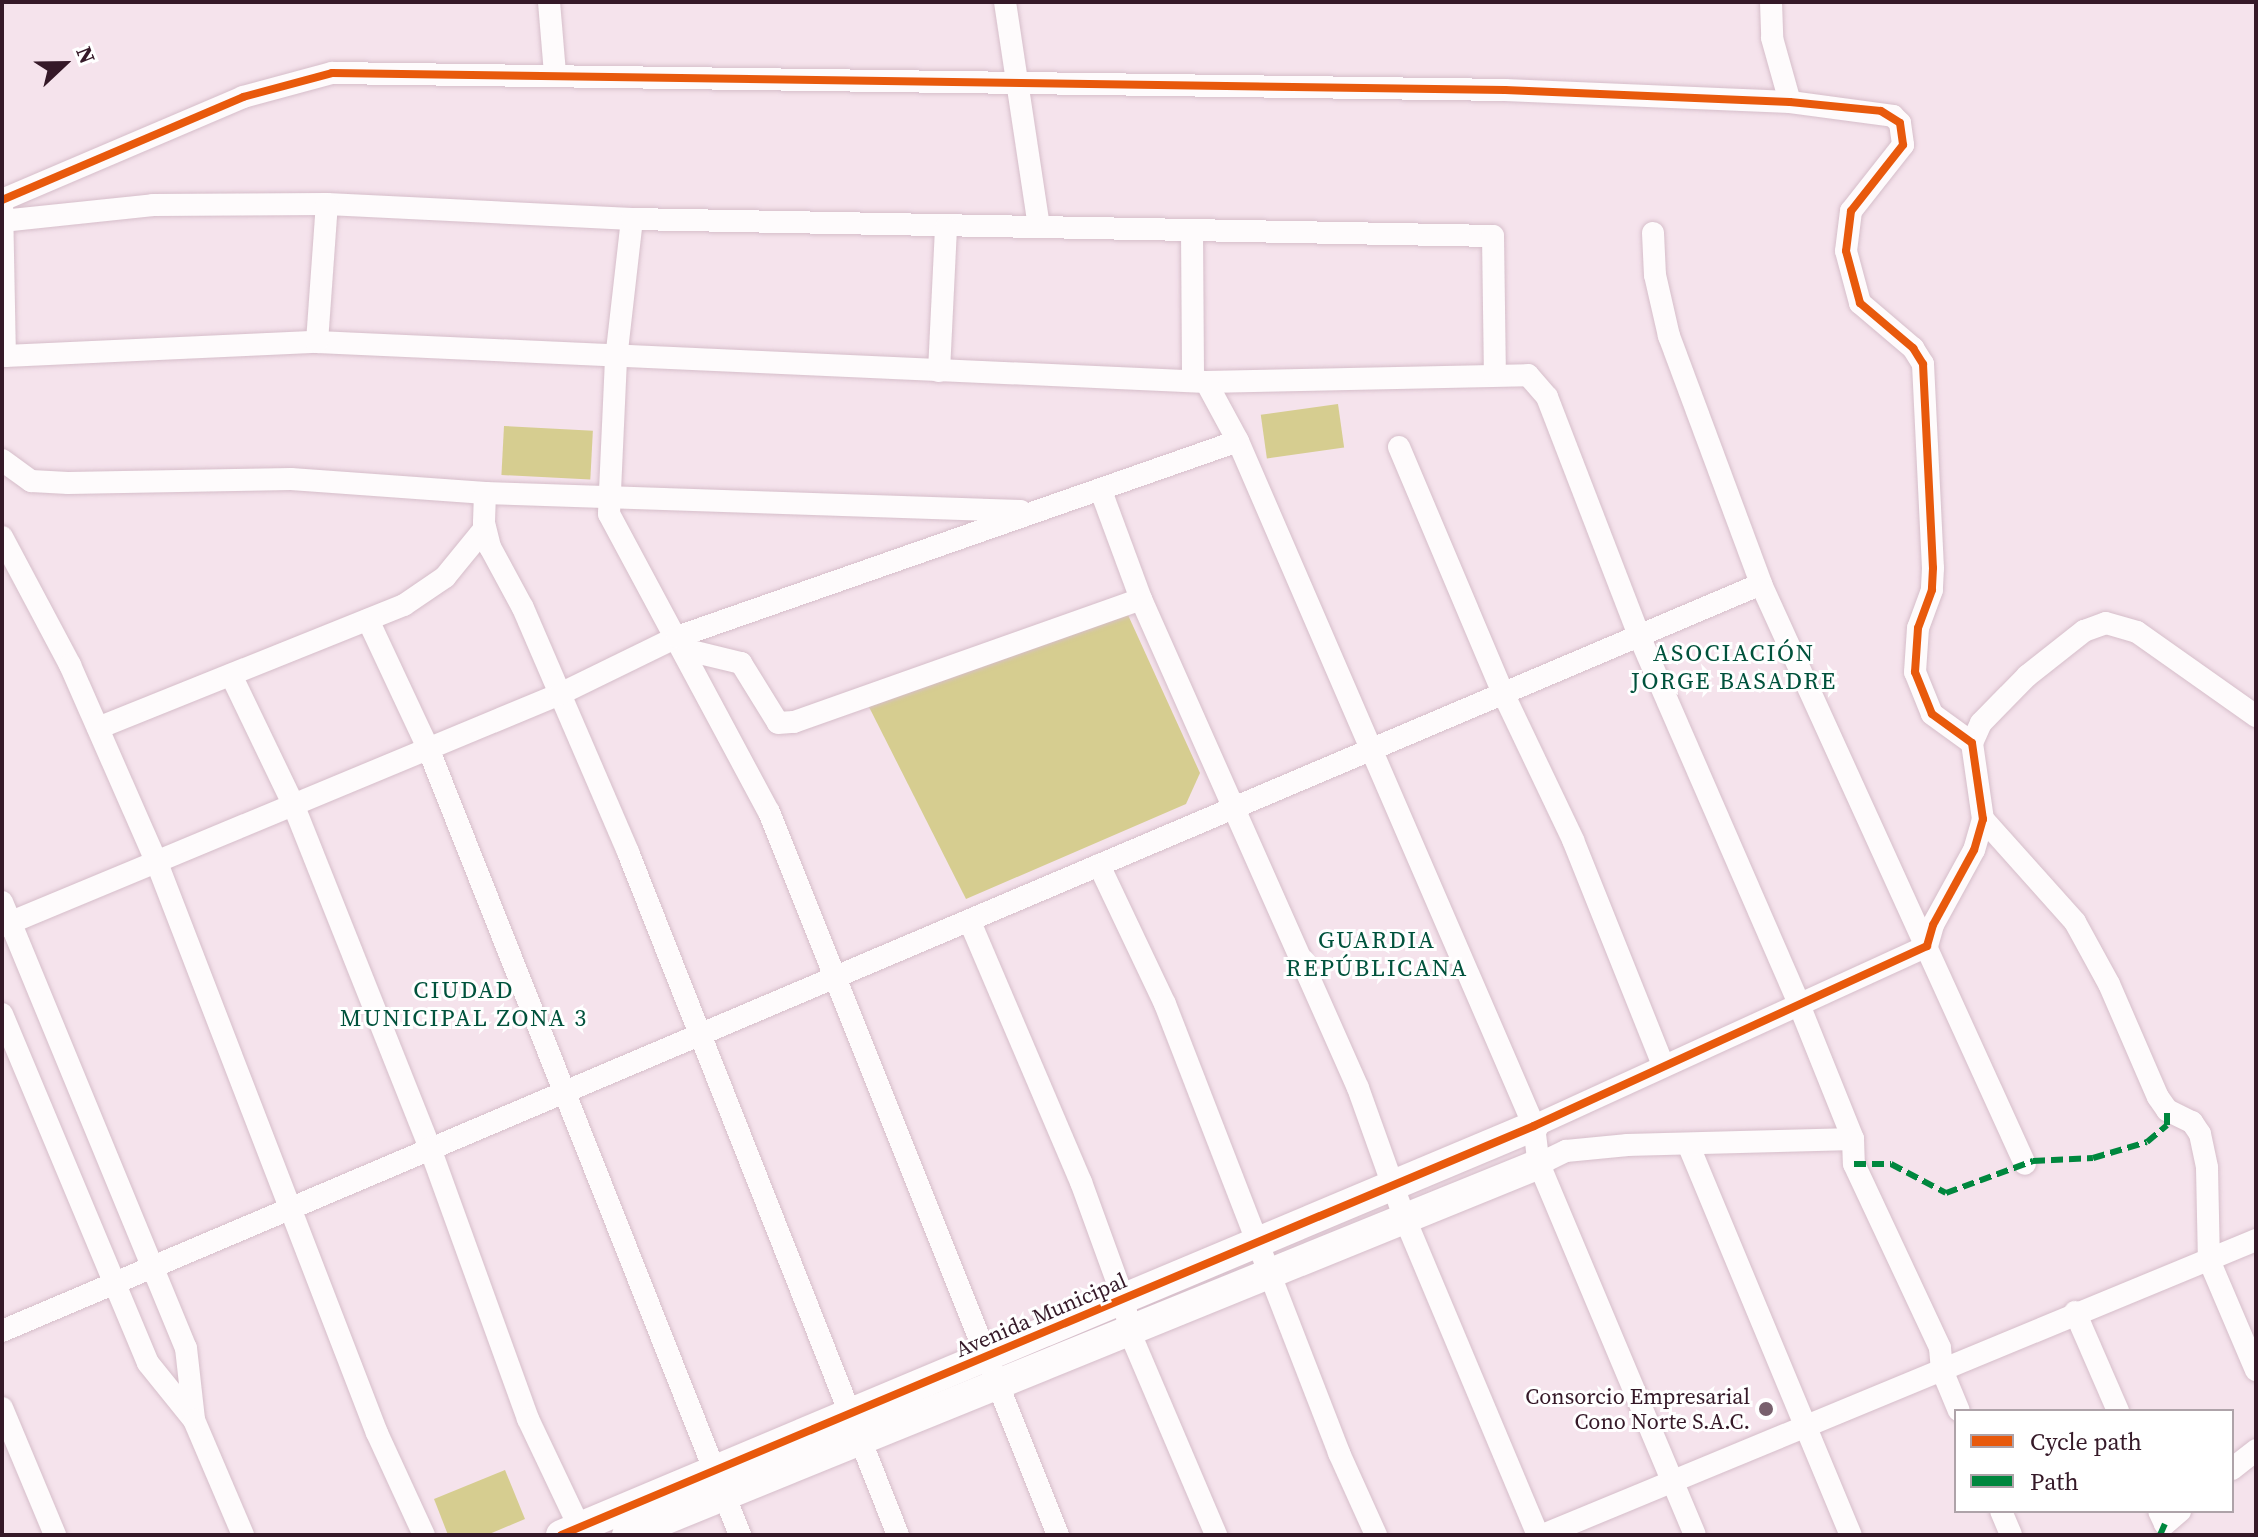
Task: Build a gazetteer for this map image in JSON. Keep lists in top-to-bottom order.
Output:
{
  "streets": {
    "street": ["Avenida Municipal"]
  },
  "districts": ["ASOCIACIÓN JORGE BASADRE", "GUARDIA REPÚBLICANA", "CIUDAD MUNICIPAL ZONA 3"],
  "places": ["Consorcio Empresarial Cono Norte S.A.C."],
  "legend": ["Cycle path", "Path"],
  "north": "right"
}
